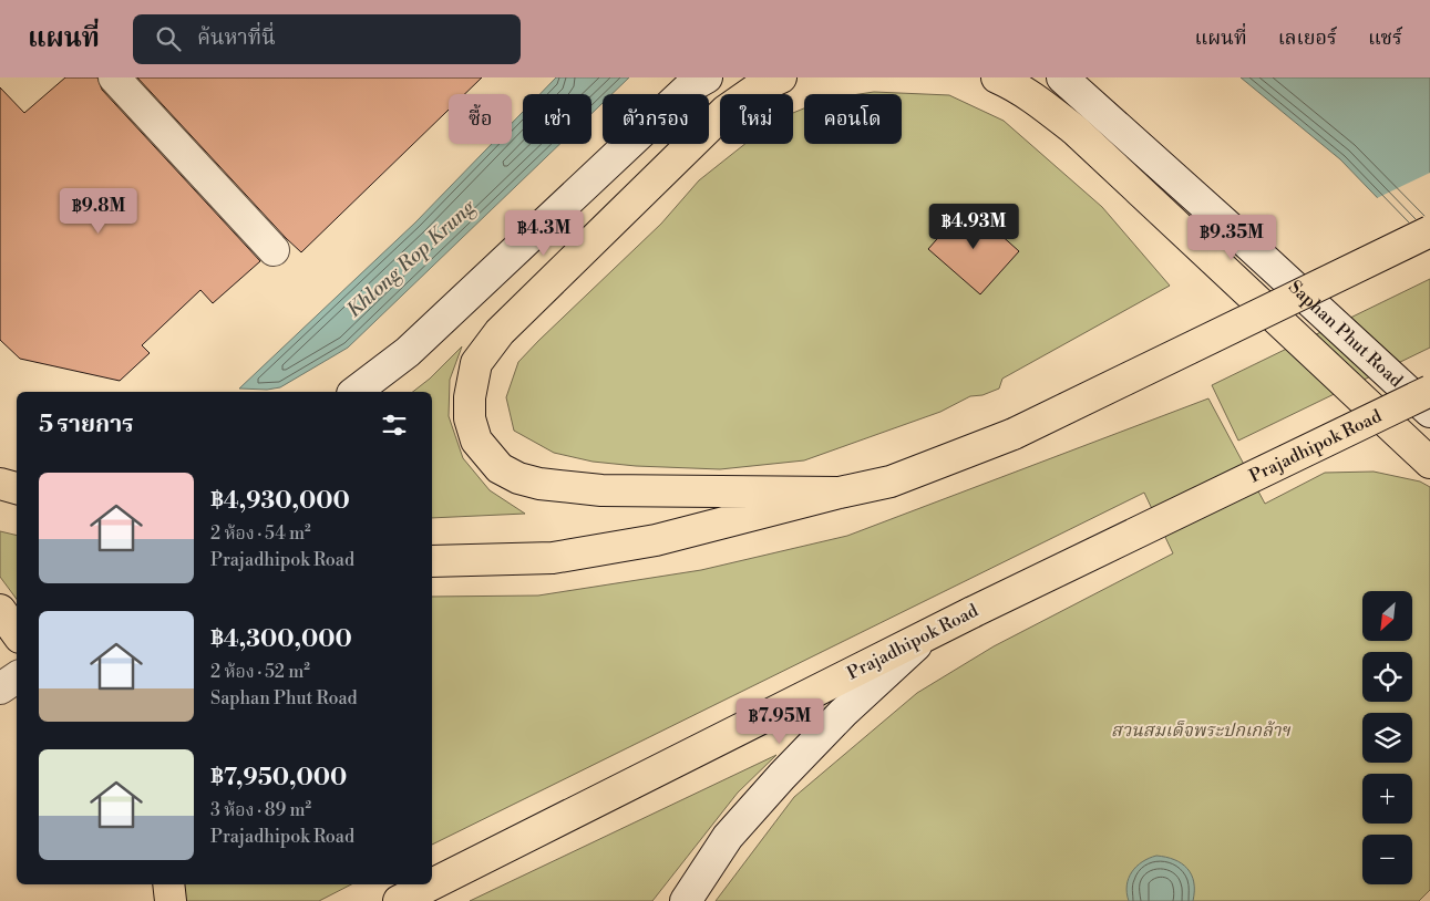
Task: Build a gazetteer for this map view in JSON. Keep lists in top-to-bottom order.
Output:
{
  "streets": {
    "main road": ["Prajadhipok Road"],
    "street": ["Saphan Phut Road"]
  },
  "water": ["Khlong Rop Krung"],
  "parks": ["สวนสมเด็จพระปกเกล้าฯ"],
  "north": "bottom left",
  "page": {
    "header": "แผนที่",
    "search": "ค้นหาที่นี่",
    "nav": ["แผนที่", "เลเยอร์", "แชร์"],
    "chip": [
      "ซื้อ",
      "เช่า",
      "ตัวกรอง",
      "ใหม่",
      "คอนโด"
    ],
    "price": [
      "฿9.8M",
      "฿4.93M",
      "฿4.3M",
      "฿9.35M",
      "฿7.95M"
    ],
    "heading": "5 รายการ",
    "list": [
      {
        "name": "฿4,930,000",
        "note": "2 ห้อง · 54 m² · Prajadhipok Road"
      },
      {
        "name": "฿4,300,000",
        "note": "2 ห้อง · 52 m² · Saphan Phut Road"
      },
      {
        "name": "฿7,950,000",
        "note": "3 ห้อง · 89 m² · Prajadhipok Road"
      }
    ],
    "map_buttons": ["+", "−"]
  }
}
